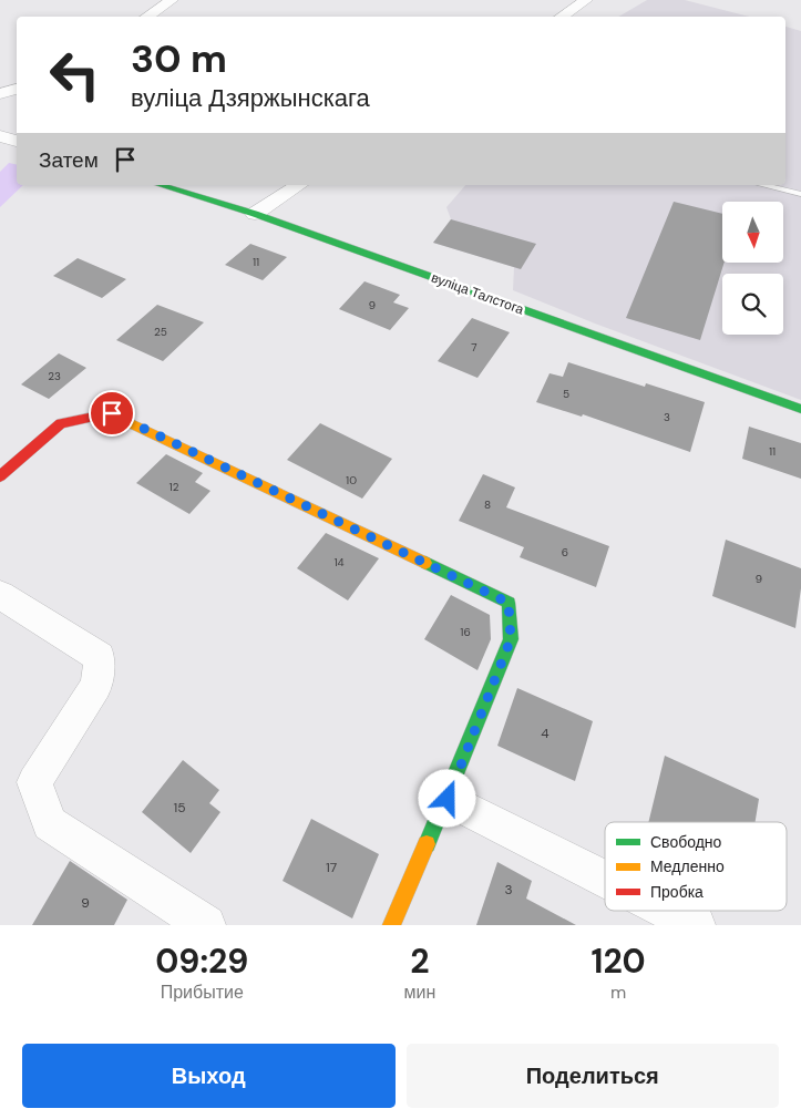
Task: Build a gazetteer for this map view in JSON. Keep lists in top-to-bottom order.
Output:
{
  "streets": {
    "street": ["вуліца Талстога"]
  },
  "house_numbers": [
    "11",
    "9",
    "25",
    "7",
    "23",
    "5",
    "3",
    "11",
    "10",
    "12",
    "8",
    "6",
    "14",
    "9",
    "16",
    "4",
    "15",
    "17",
    "3",
    "9"
  ],
  "legend": ["Свободно", "Медленно", "Пробка"],
  "north": "bottom",
  "page": {
    "turn": ["30 m", "вуліца Дзяржынскага"],
    "then": "Затем",
    "eta": [
      "09:29",
      "Прибытие",
      "2",
      "мин",
      "120",
      "m"
    ],
    "buttons": ["Выход", "Поделиться"]
  }
}
